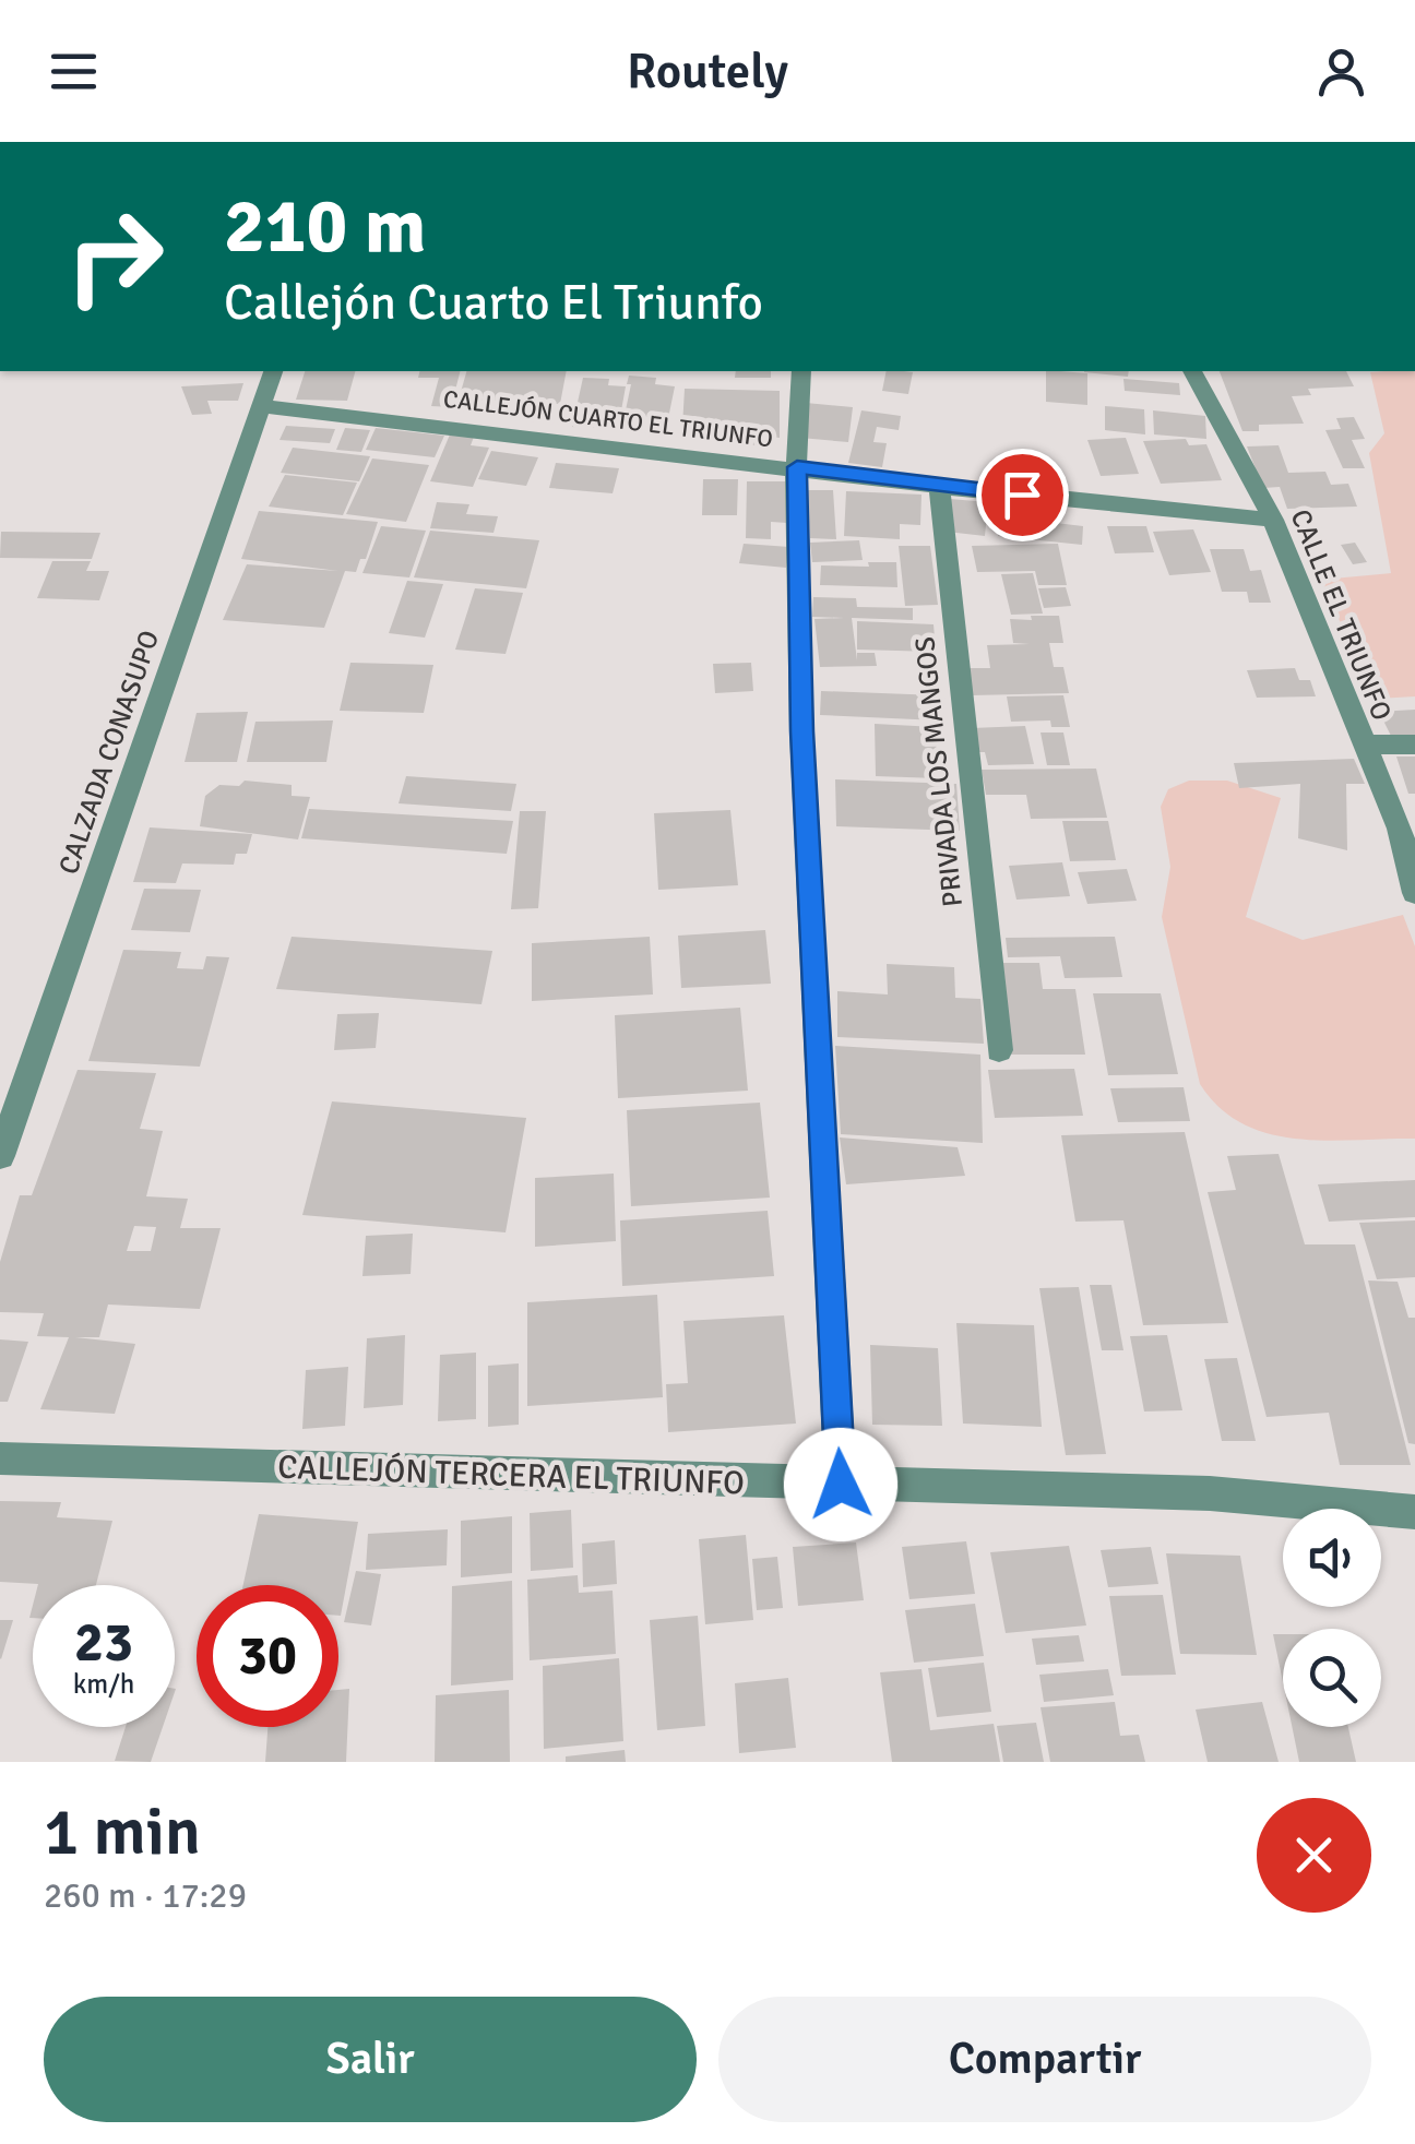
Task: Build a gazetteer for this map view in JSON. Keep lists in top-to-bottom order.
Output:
{
  "streets": {
    "street": [
      "CALLEJÓN CUARTO EL TRIUNFO",
      "CALLE EL TRIUNFO",
      "CALZADA CONASUPO",
      "PRIVADA LOS MANGOS",
      "CALLEJÓN TERCERA EL TRIUNFO"
    ]
  },
  "crossings": [
    ["CALLEJÓN CUARTO EL TRIUNFO", "CALLE EL TRIUNFO"],
    ["CALLEJÓN CUARTO EL TRIUNFO", "CALZADA CONASUPO"],
    ["CALLEJÓN CUARTO EL TRIUNFO", "PRIVADA LOS MANGOS"]
  ],
  "page": {
    "header": "Routely",
    "turn": ["210 m", "Callejón Cuarto El Triunfo"],
    "speed": "23 km/h",
    "limit": "30",
    "heading": ["1 min", "260 m · 17:29"],
    "buttons": ["Salir", "Compartir"]
  }
}
